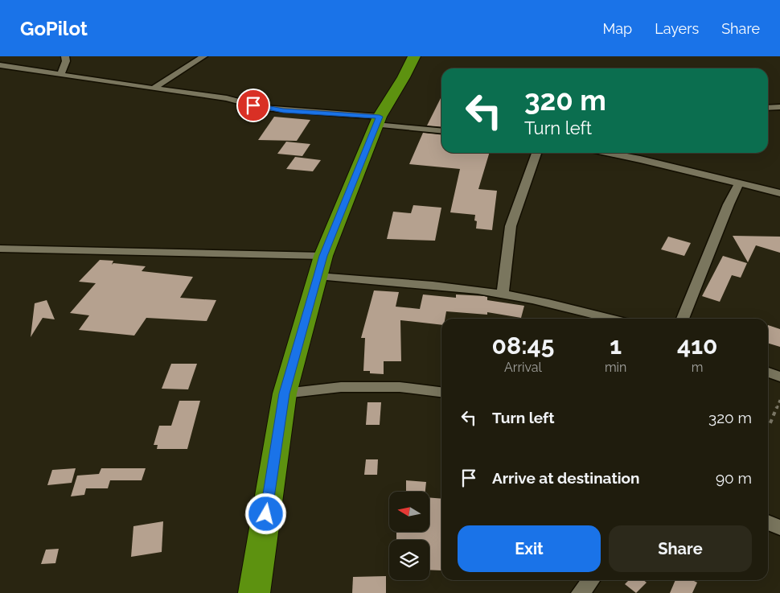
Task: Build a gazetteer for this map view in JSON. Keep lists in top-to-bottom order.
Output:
{
  "north": "left",
  "page": {
    "header": "GoPilot",
    "nav": ["Map", "Layers", "Share"],
    "turn": ["320 m", "Turn left"],
    "eta": [
      "08:45",
      "Arrival",
      "1",
      "min",
      "410",
      "m"
    ],
    "list": [
      {
        "name": "Turn left",
        "value": "320 m"
      },
      {
        "name": "Arrive at destination",
        "value": "90 m"
      }
    ],
    "buttons": ["Exit", "Share"]
  }
}
